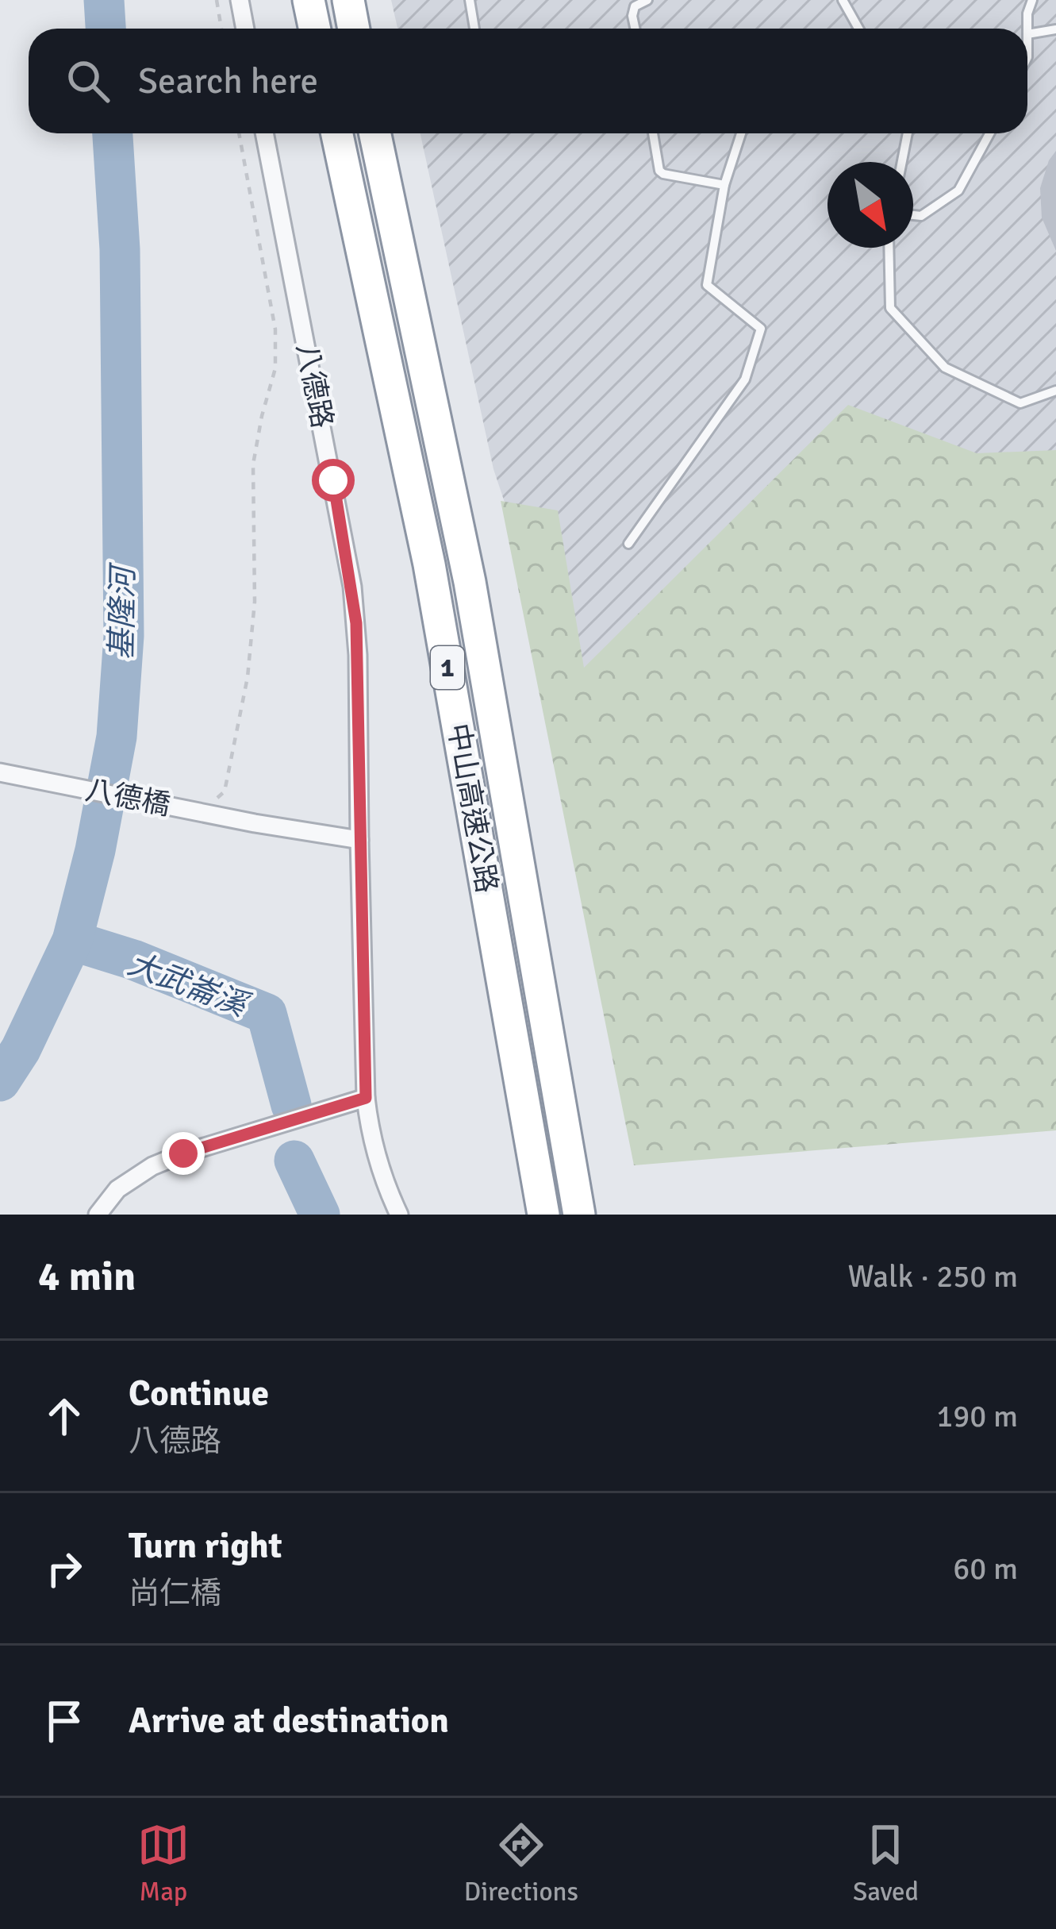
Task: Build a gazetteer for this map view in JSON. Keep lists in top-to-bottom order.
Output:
{
  "streets": {
    "highway": ["1", "中山高速公路"],
    "street": ["八德路", "八德橋"]
  },
  "crossings": [
    ["八德路", "八德橋"]
  ],
  "water": ["基隆河", "大武崙溪"],
  "north": "bottom right",
  "page": {
    "search": "Search here",
    "heading": ["4 min", "Walk · 250 m"],
    "list": [
      ["Continue", "八德路", "190 m"],
      ["Turn right", "尚仁橋", "60 m"],
      "Arrive at destination"
    ],
    "nav": ["Map", "Directions", "Saved"]
  }
}
